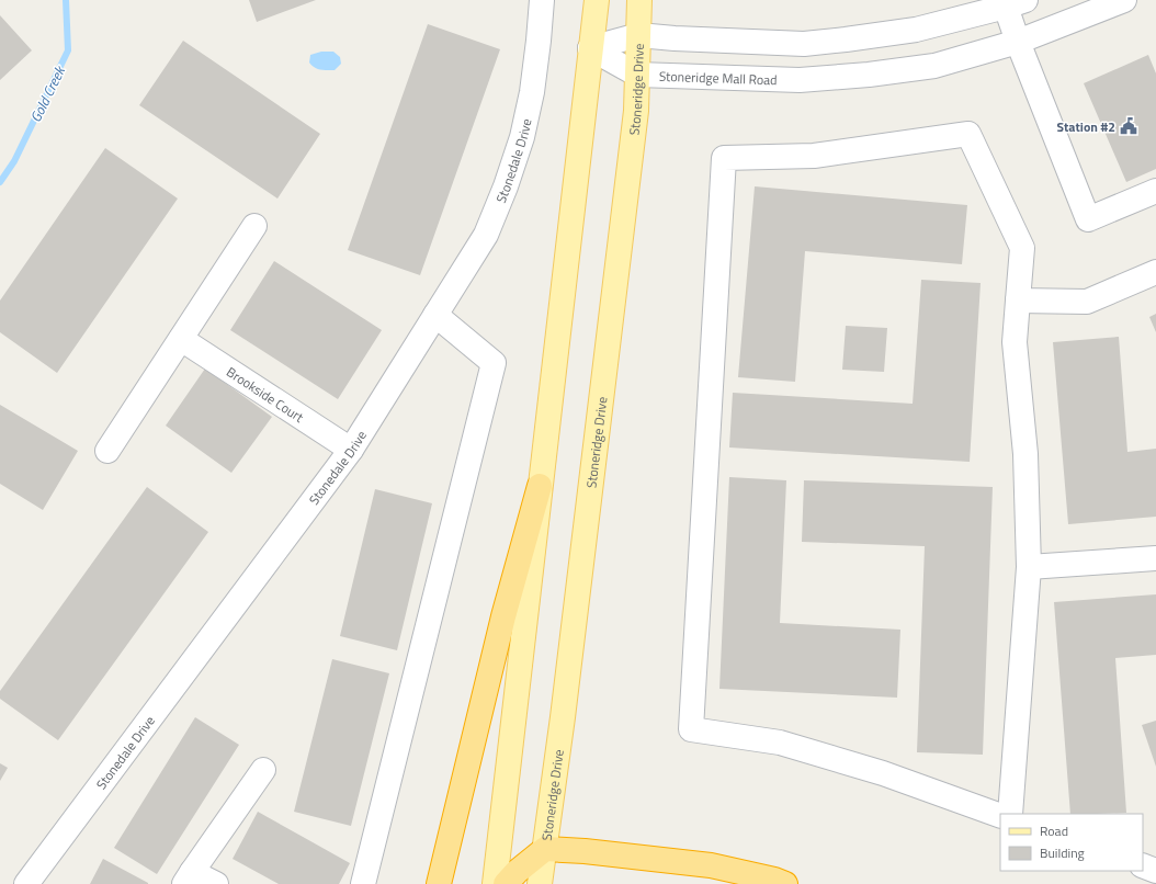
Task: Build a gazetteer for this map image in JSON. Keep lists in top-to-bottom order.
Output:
{
  "streets": {
    "main road": ["Stoneridge Drive"],
    "street": ["Stoneridge Mall Road", "Stonedale Drive", "Brookside Court"]
  },
  "crossings": [
    ["Stoneridge Mall Road", "Stoneridge Drive"],
    ["Stonedale Drive", "Brookside Court"]
  ],
  "water": ["Gold Creek"],
  "places": {
    "public building": ["Station #2"]
  },
  "legend": ["Road", "Building"]
}
